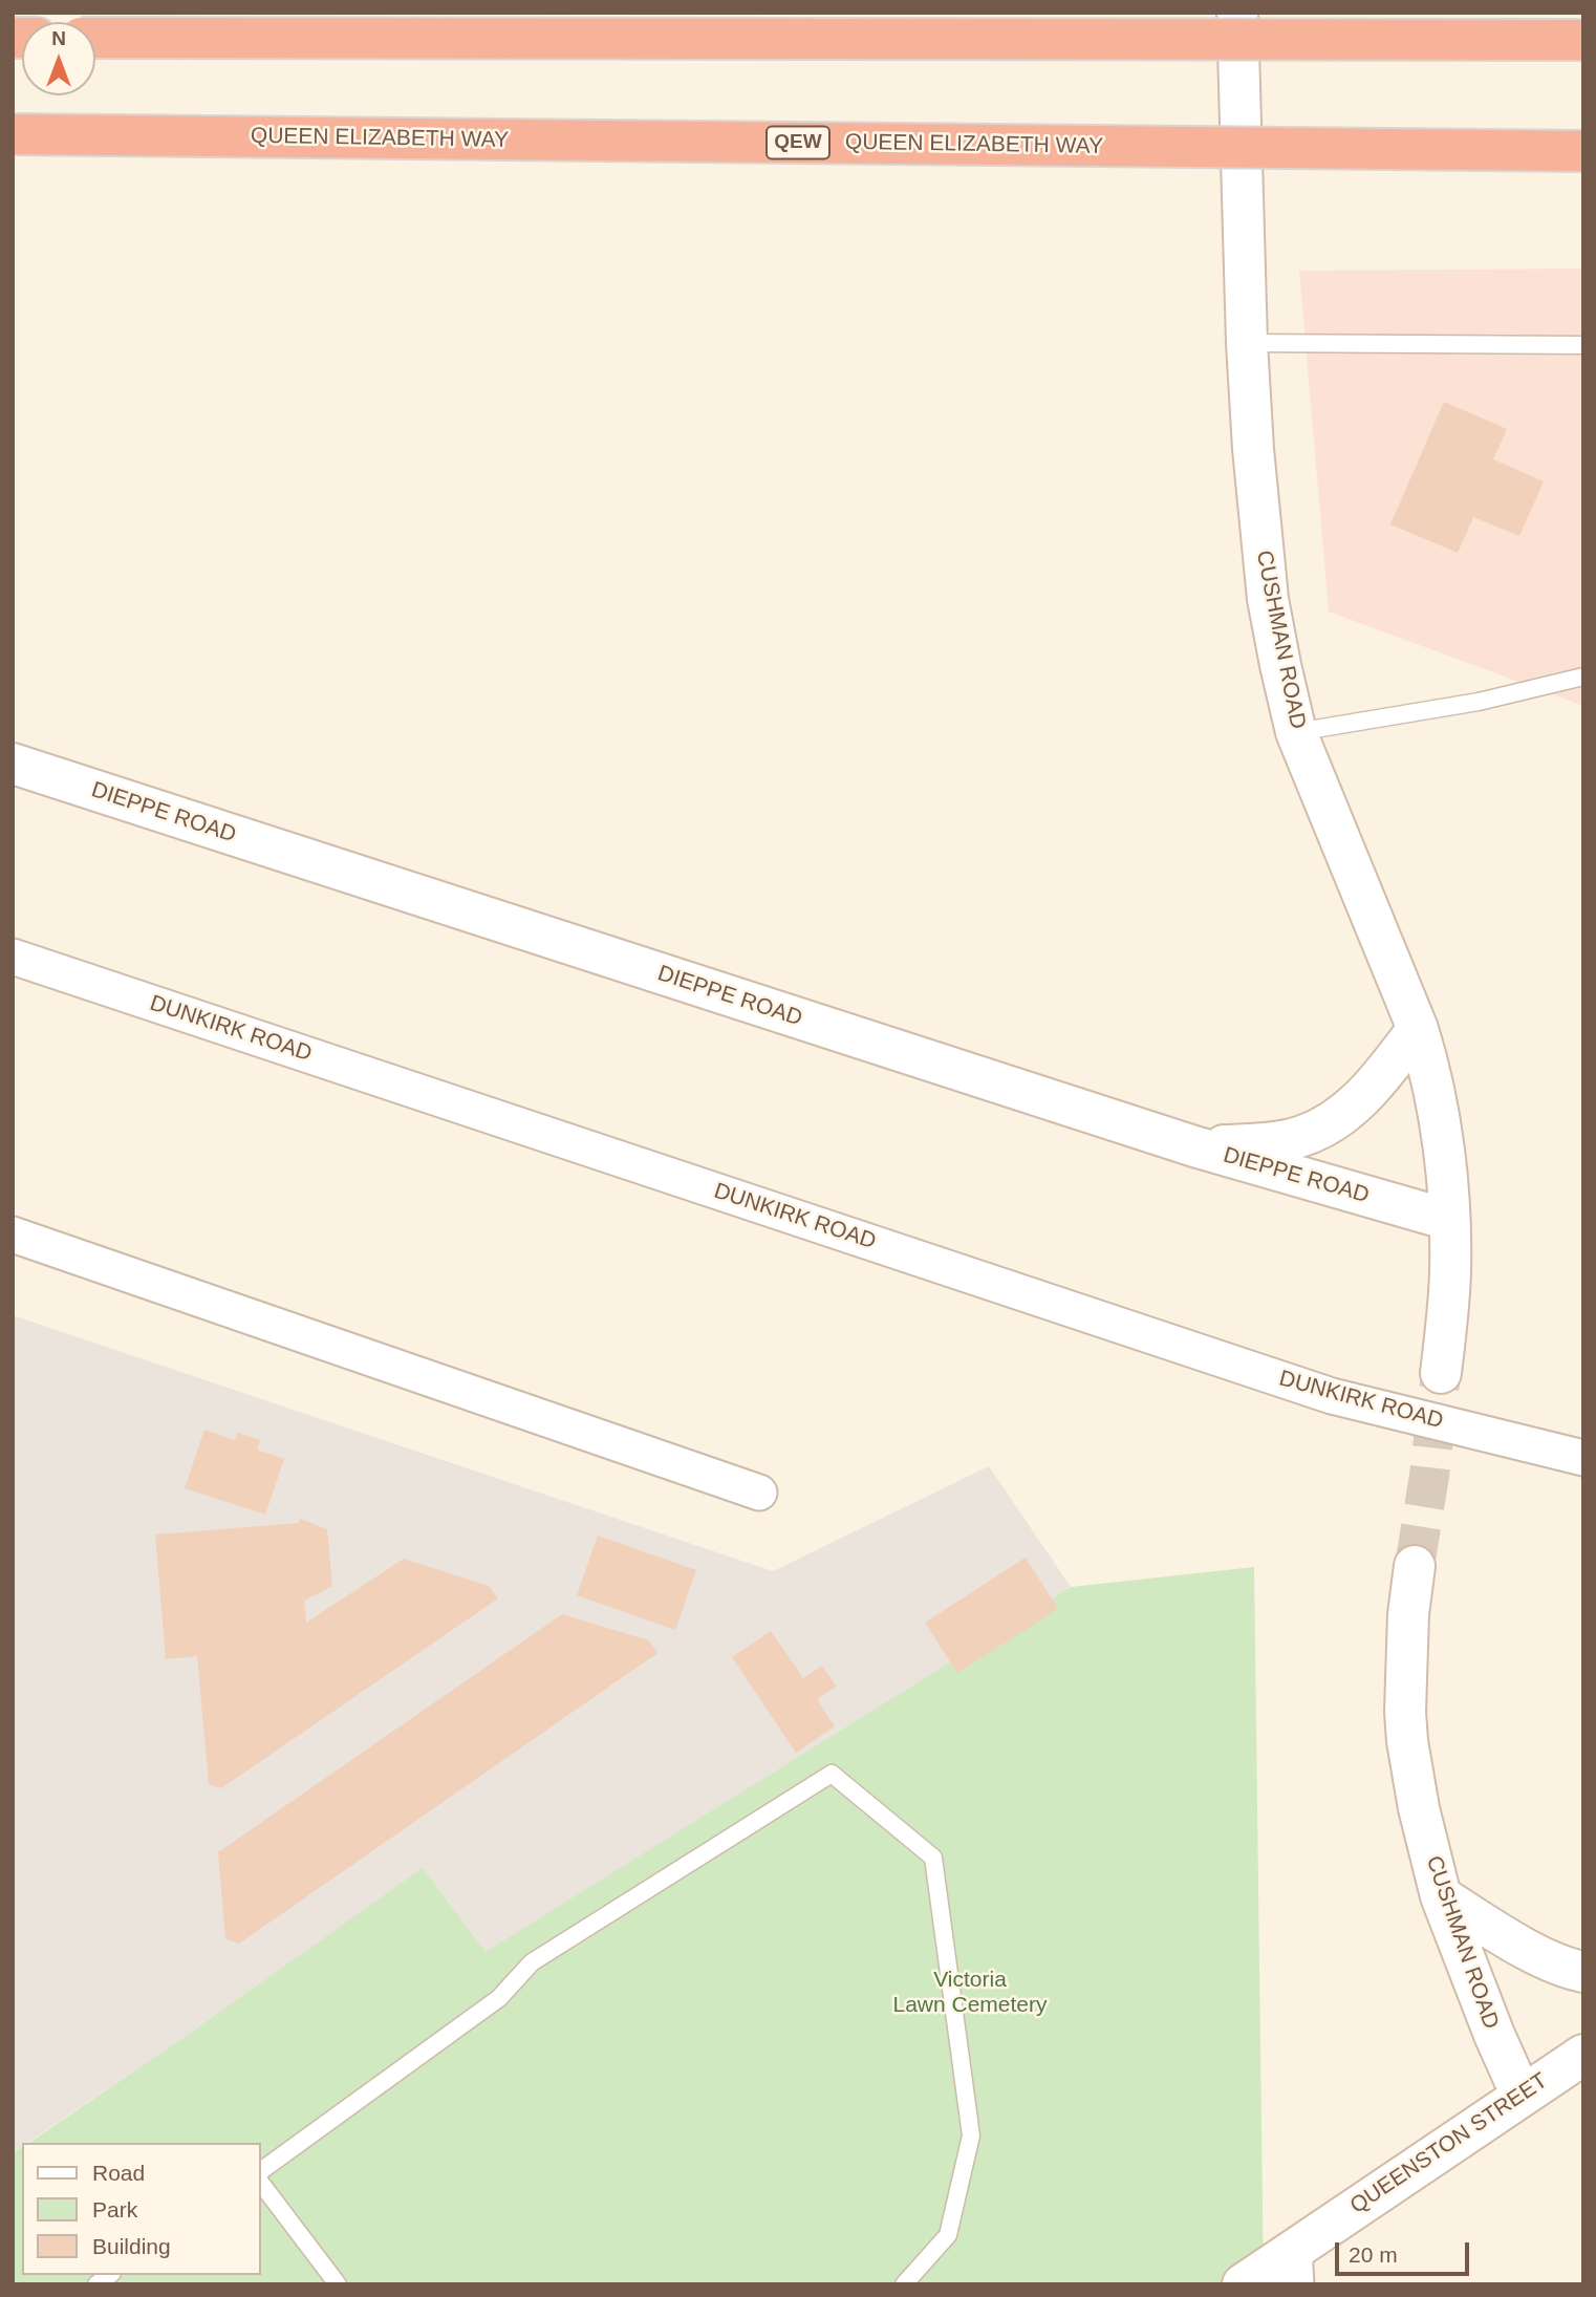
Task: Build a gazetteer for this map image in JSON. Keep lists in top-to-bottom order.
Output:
{
  "streets": {
    "highway": ["QUEEN ELIZABETH WAY", "QEW"],
    "street": [
      "CUSHMAN ROAD",
      "DIEPPE ROAD",
      "DUNKIRK ROAD",
      "QUEENSTON STREET"
    ]
  },
  "crossings": [
    ["CUSHMAN ROAD", "DIEPPE ROAD"],
    ["CUSHMAN ROAD", "QUEENSTON STREET"]
  ],
  "parks": ["Victoria Lawn Cemetery"],
  "legend": ["Road", "Park", "Building"],
  "scale_bar": "20 m",
  "north": "top"
}
